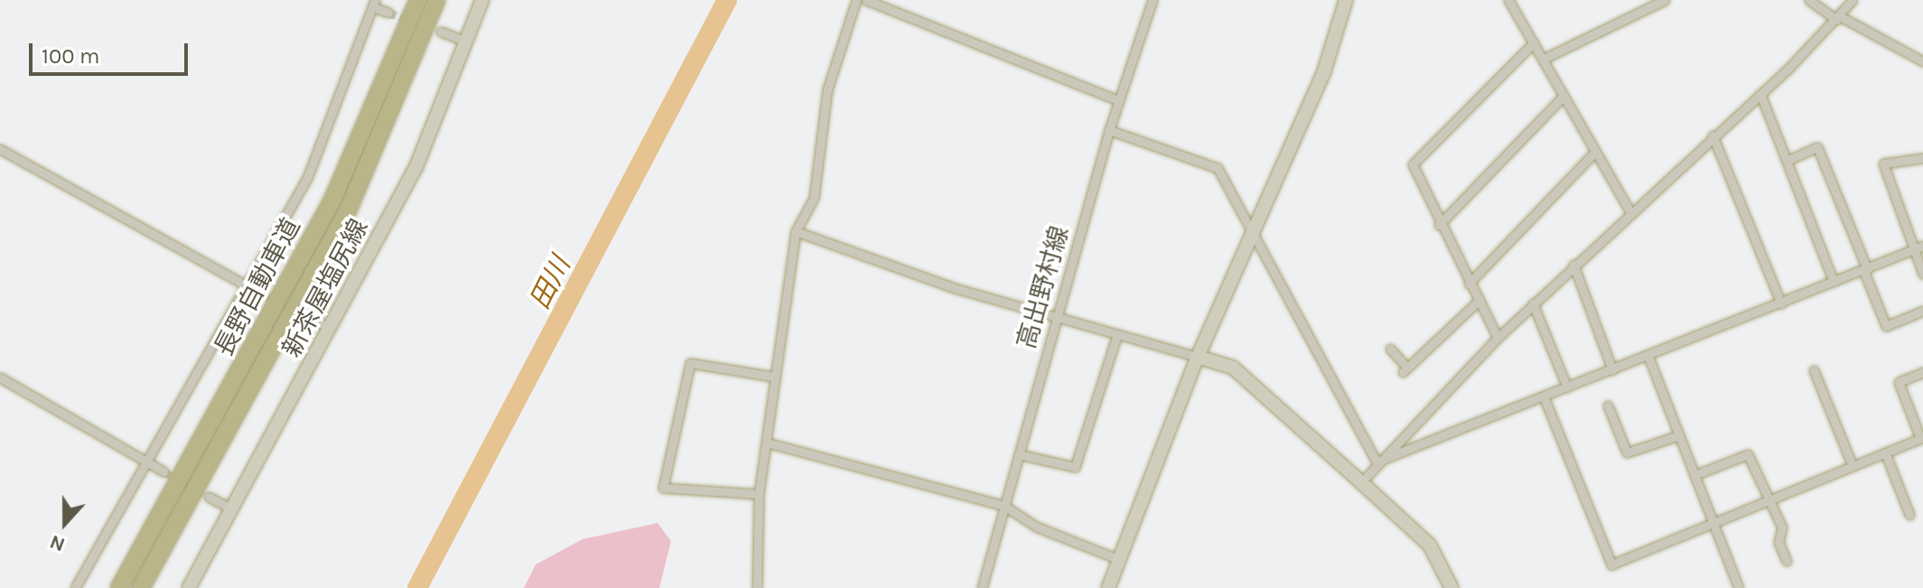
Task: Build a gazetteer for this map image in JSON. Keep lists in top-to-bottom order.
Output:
{
  "streets": {
    "highway": ["長野自動車道"],
    "street": ["高出野村線", "新茶屋塩尻線"]
  },
  "water": ["田川"],
  "scale_bar": "100 m",
  "north": "bottom"
}
